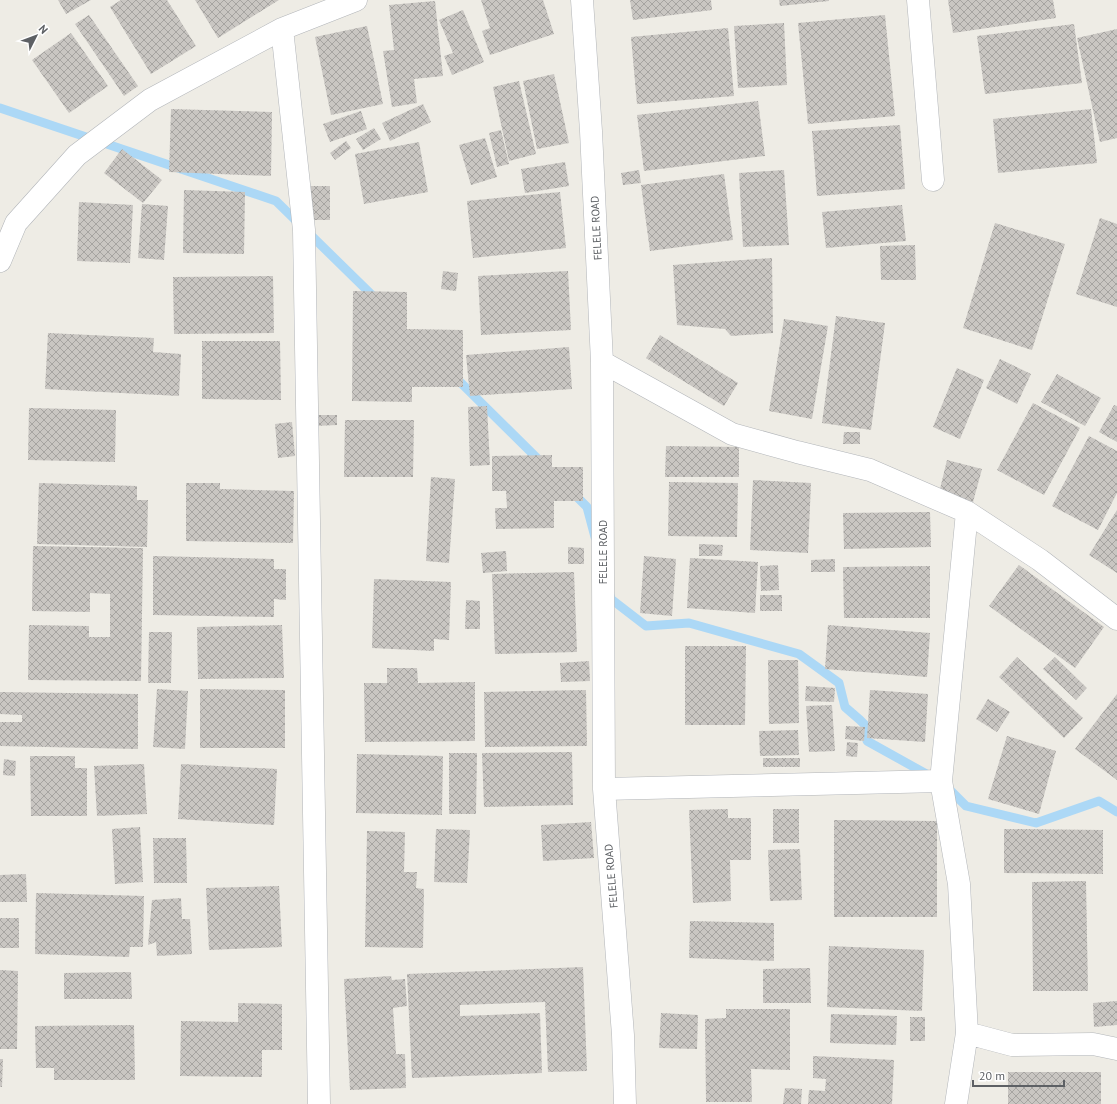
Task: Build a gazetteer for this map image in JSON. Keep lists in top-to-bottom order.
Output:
{
  "streets": {
    "street": ["FELELE ROAD"]
  },
  "scale_bar": "20 m",
  "north": "top right"
}
